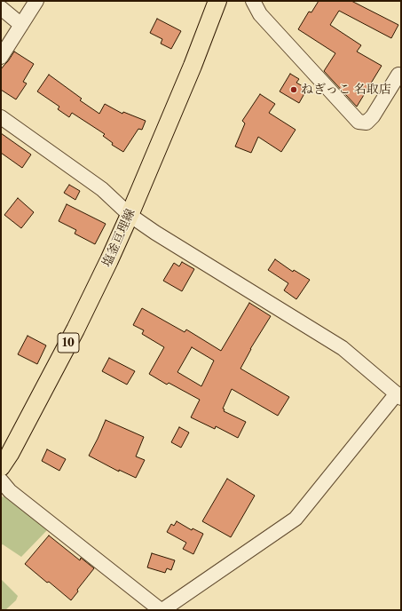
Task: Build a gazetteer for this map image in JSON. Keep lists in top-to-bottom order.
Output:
{
  "streets": {
    "main road": ["塩釜亘理線", "10"]
  },
  "places": ["ねぎっこ 名取店"]
}
